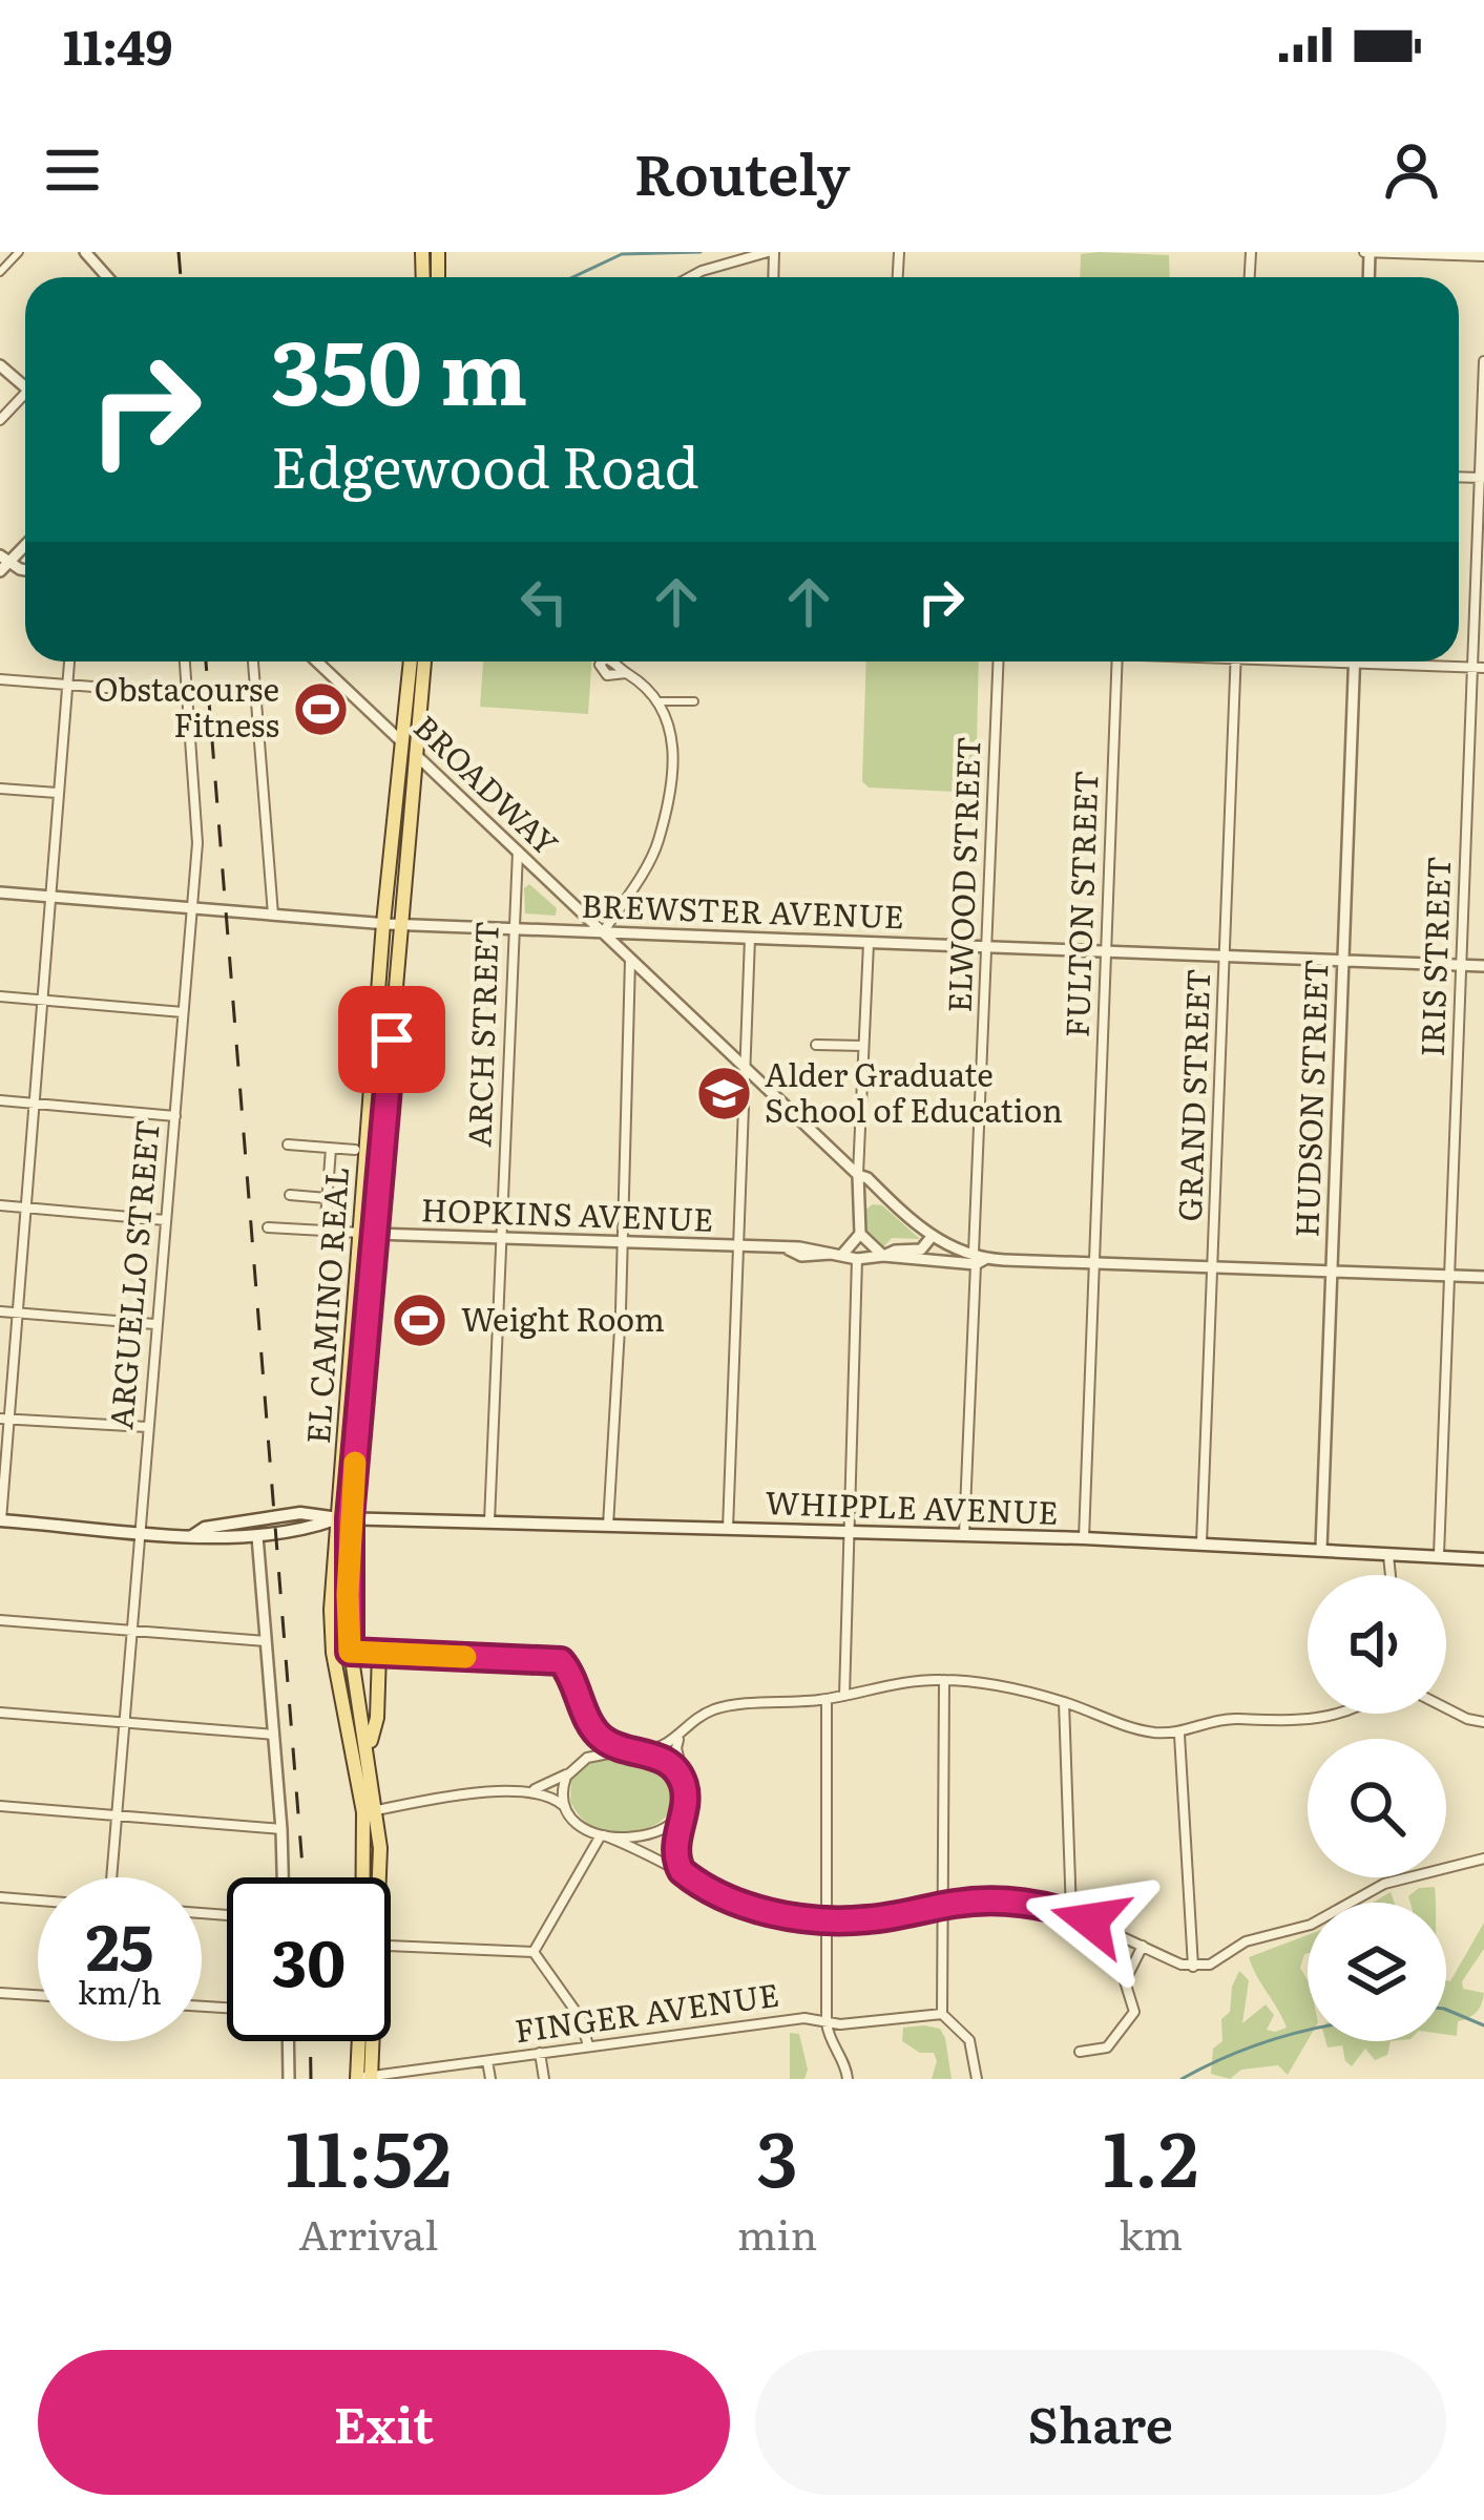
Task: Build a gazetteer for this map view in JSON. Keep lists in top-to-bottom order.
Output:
{
  "streets": {
    "main road": ["EL CAMINO REAL", "WHIPPLE AVENUE"],
    "street": [
      "BROADWAY",
      "ELWOOD STREET",
      "FULTON STREET",
      "BREWSTER AVENUE",
      "IRIS STREET",
      "ARCH STREET",
      "GRAND STREET",
      "HUDSON STREET",
      "HOPKINS AVENUE",
      "ARGUELLO STREET",
      "FINGER AVENUE"
    ]
  },
  "crossings": [
    ["BROADWAY", "ELWOOD STREET"],
    ["BROADWAY", "BREWSTER AVENUE"],
    ["BROADWAY", "ARCH STREET"],
    ["BROADWAY", "HOPKINS AVENUE"],
    ["BROADWAY", "EL CAMINO REAL"],
    ["ELWOOD STREET", "BREWSTER AVENUE"],
    ["ELWOOD STREET", "HOPKINS AVENUE"],
    ["ELWOOD STREET", "WHIPPLE AVENUE"],
    ["FULTON STREET", "BREWSTER AVENUE"],
    ["FULTON STREET", "WHIPPLE AVENUE"],
    ["BREWSTER AVENUE", "IRIS STREET"],
    ["BREWSTER AVENUE", "ARCH STREET"],
    ["BREWSTER AVENUE", "GRAND STREET"],
    ["BREWSTER AVENUE", "HUDSON STREET"],
    ["BREWSTER AVENUE", "ARGUELLO STREET"],
    ["BREWSTER AVENUE", "EL CAMINO REAL"],
    ["IRIS STREET", "WHIPPLE AVENUE"],
    ["ARCH STREET", "HOPKINS AVENUE"],
    ["ARCH STREET", "WHIPPLE AVENUE"],
    ["GRAND STREET", "WHIPPLE AVENUE"],
    ["HUDSON STREET", "WHIPPLE AVENUE"],
    ["HOPKINS AVENUE", "EL CAMINO REAL"],
    ["ARGUELLO STREET", "WHIPPLE AVENUE"],
    ["EL CAMINO REAL", "WHIPPLE AVENUE"],
    ["EL CAMINO REAL", "FINGER AVENUE"]
  ],
  "places": {
    "sports": ["Obstacourse Fitness", "Weight Room"],
    "school or university": ["Alder Graduate School of Education"]
  },
  "page": {
    "status": "11:49",
    "header": "Routely",
    "turn": ["350 m", "Edgewood Road"],
    "speed": "25 km/h",
    "limit": "30",
    "eta": [
      "11:52",
      "Arrival",
      "3",
      "min",
      "1.2",
      "km"
    ],
    "buttons": ["Exit", "Share"]
  }
}
